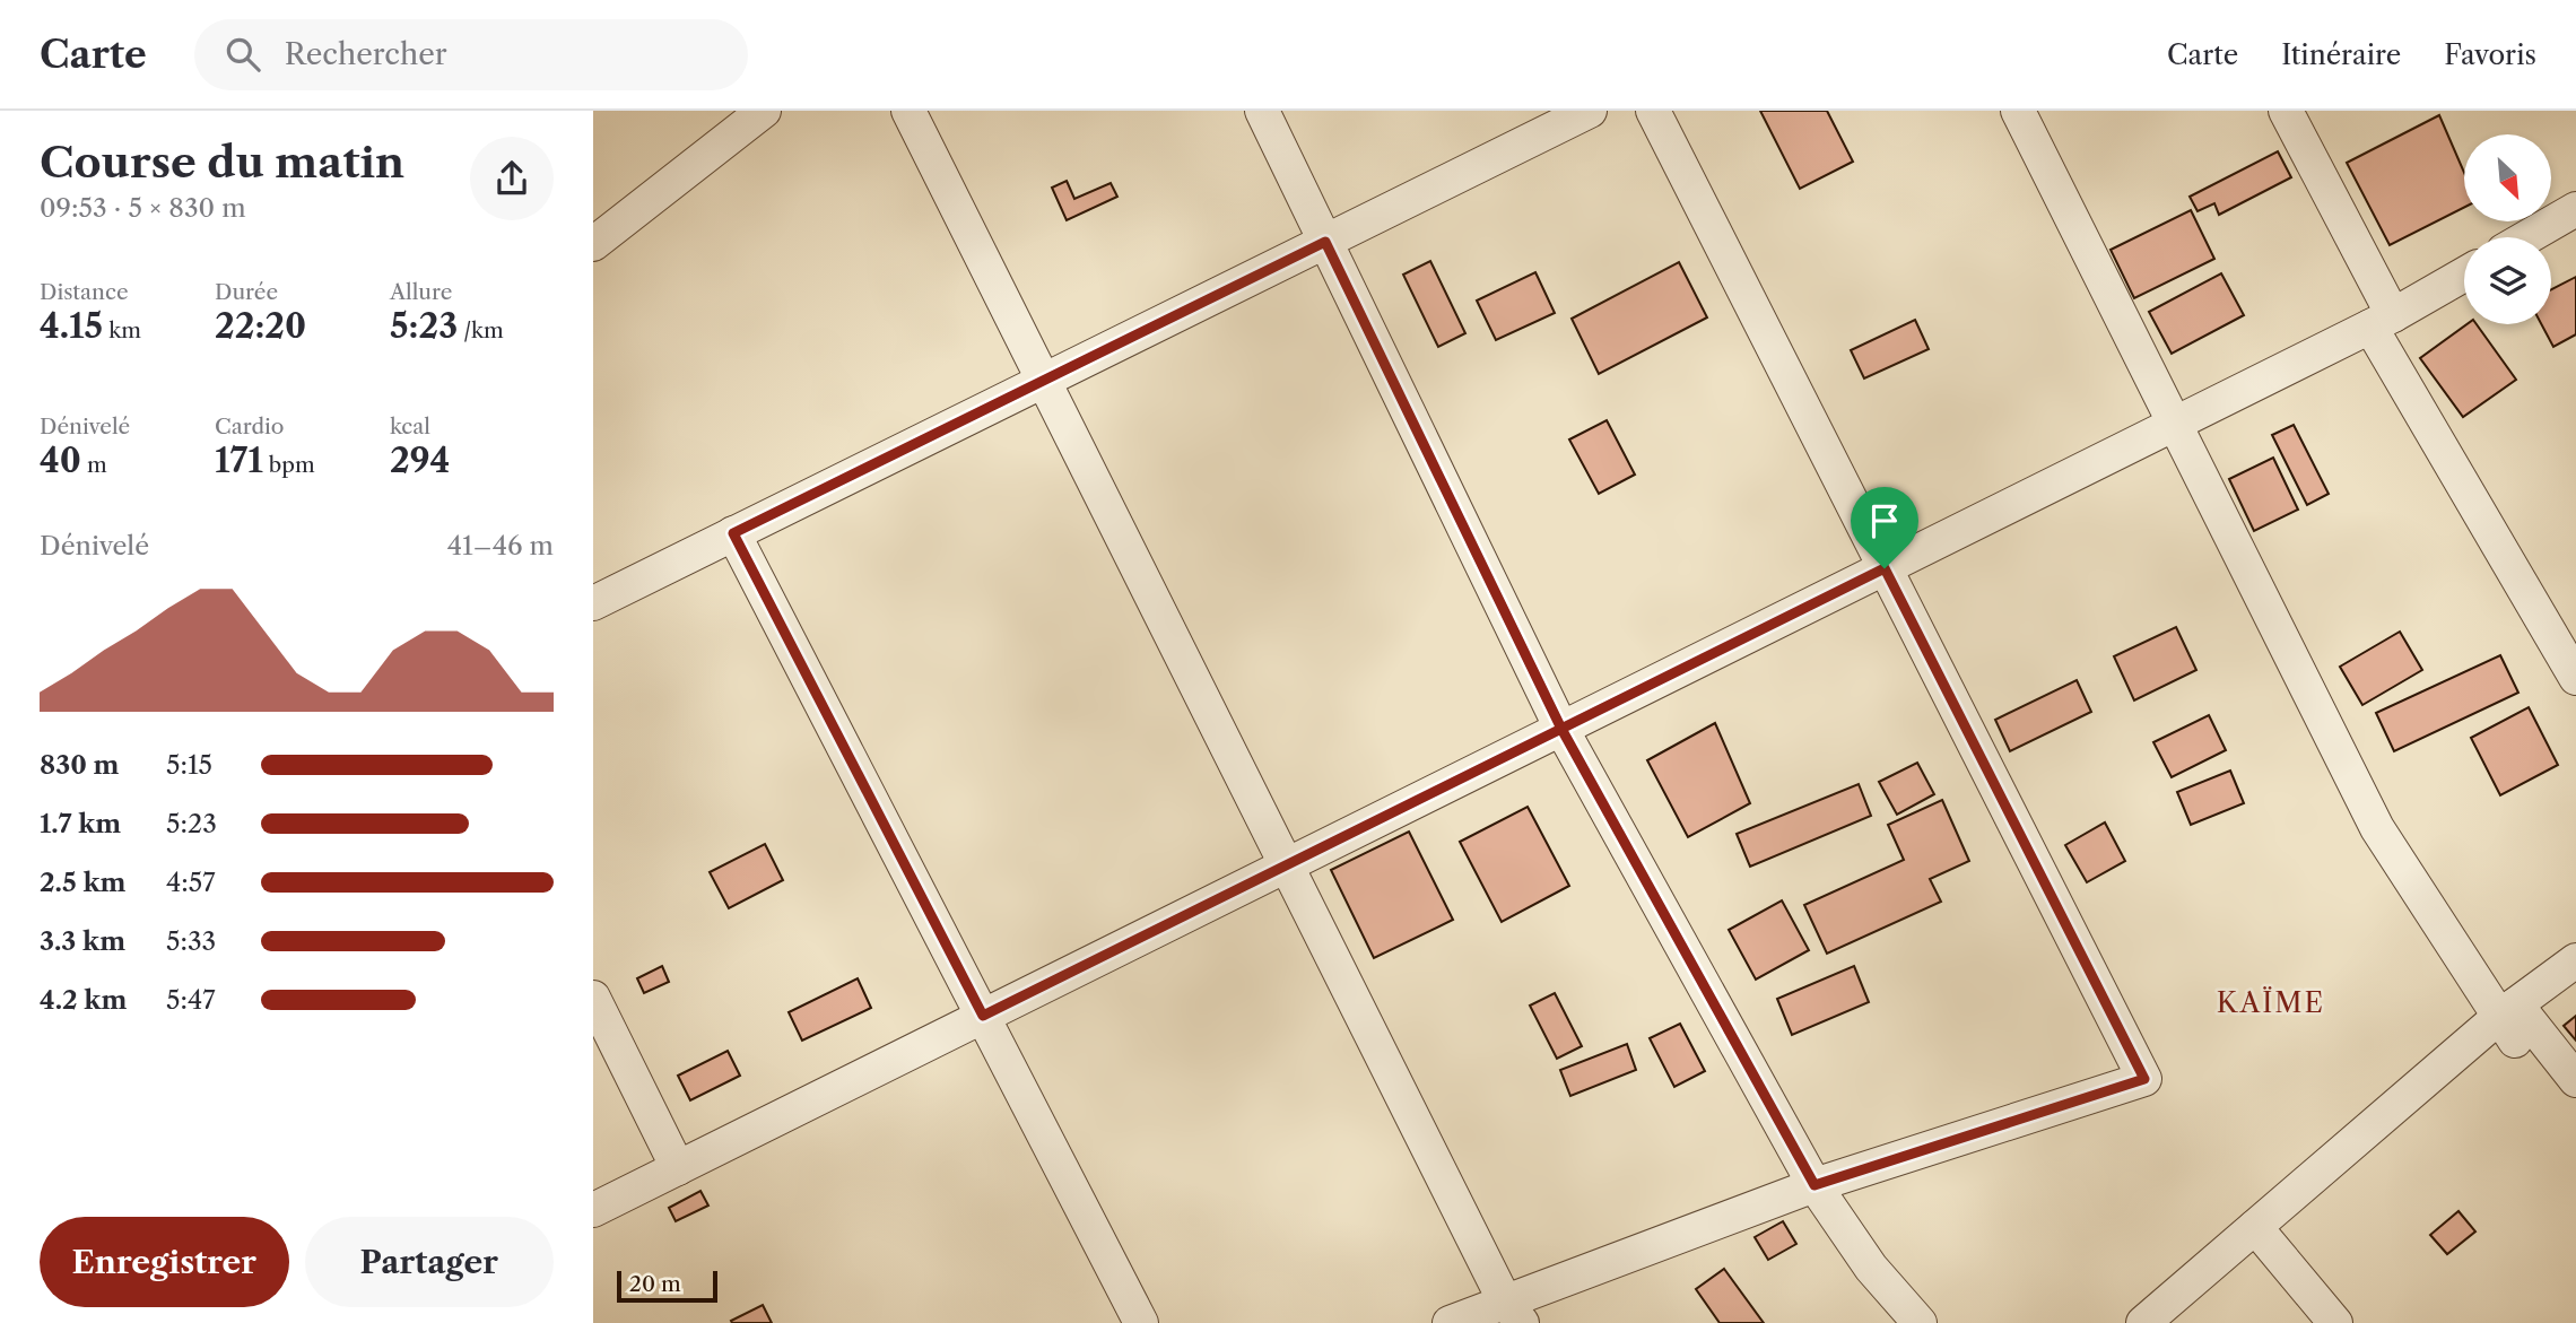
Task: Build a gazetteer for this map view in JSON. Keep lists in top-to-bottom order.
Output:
{
  "districts": ["KAÏME"],
  "scale_bar": "20 m",
  "north": "bottom right",
  "page": {
    "header": "Carte",
    "search": "Rechercher",
    "nav": ["Carte", "Itinéraire", "Favoris"],
    "heading": ["Course du matin", "09:53 · 5 × 830 m"],
    "stats": [
      ["Distance", "4.15 km"],
      ["Durée", "22:20"],
      ["Allure", "5:23 /km"],
      ["Dénivelé", "40 m"],
      ["Cardio", "171 bpm"],
      ["kcal", "294"]
    ],
    "chart": ["Dénivelé", "41–46 m"],
    "list": [
      {
        "name": "830 m",
        "note": "5:15"
      },
      {
        "name": "1.7 km",
        "note": "5:23"
      },
      {
        "name": "2.5 km",
        "note": "4:57"
      },
      {
        "name": "3.3 km",
        "note": "5:33"
      },
      {
        "name": "4.2 km",
        "note": "5:47"
      }
    ],
    "buttons": ["Enregistrer", "Partager"],
    "scale": "20 m"
  }
}
